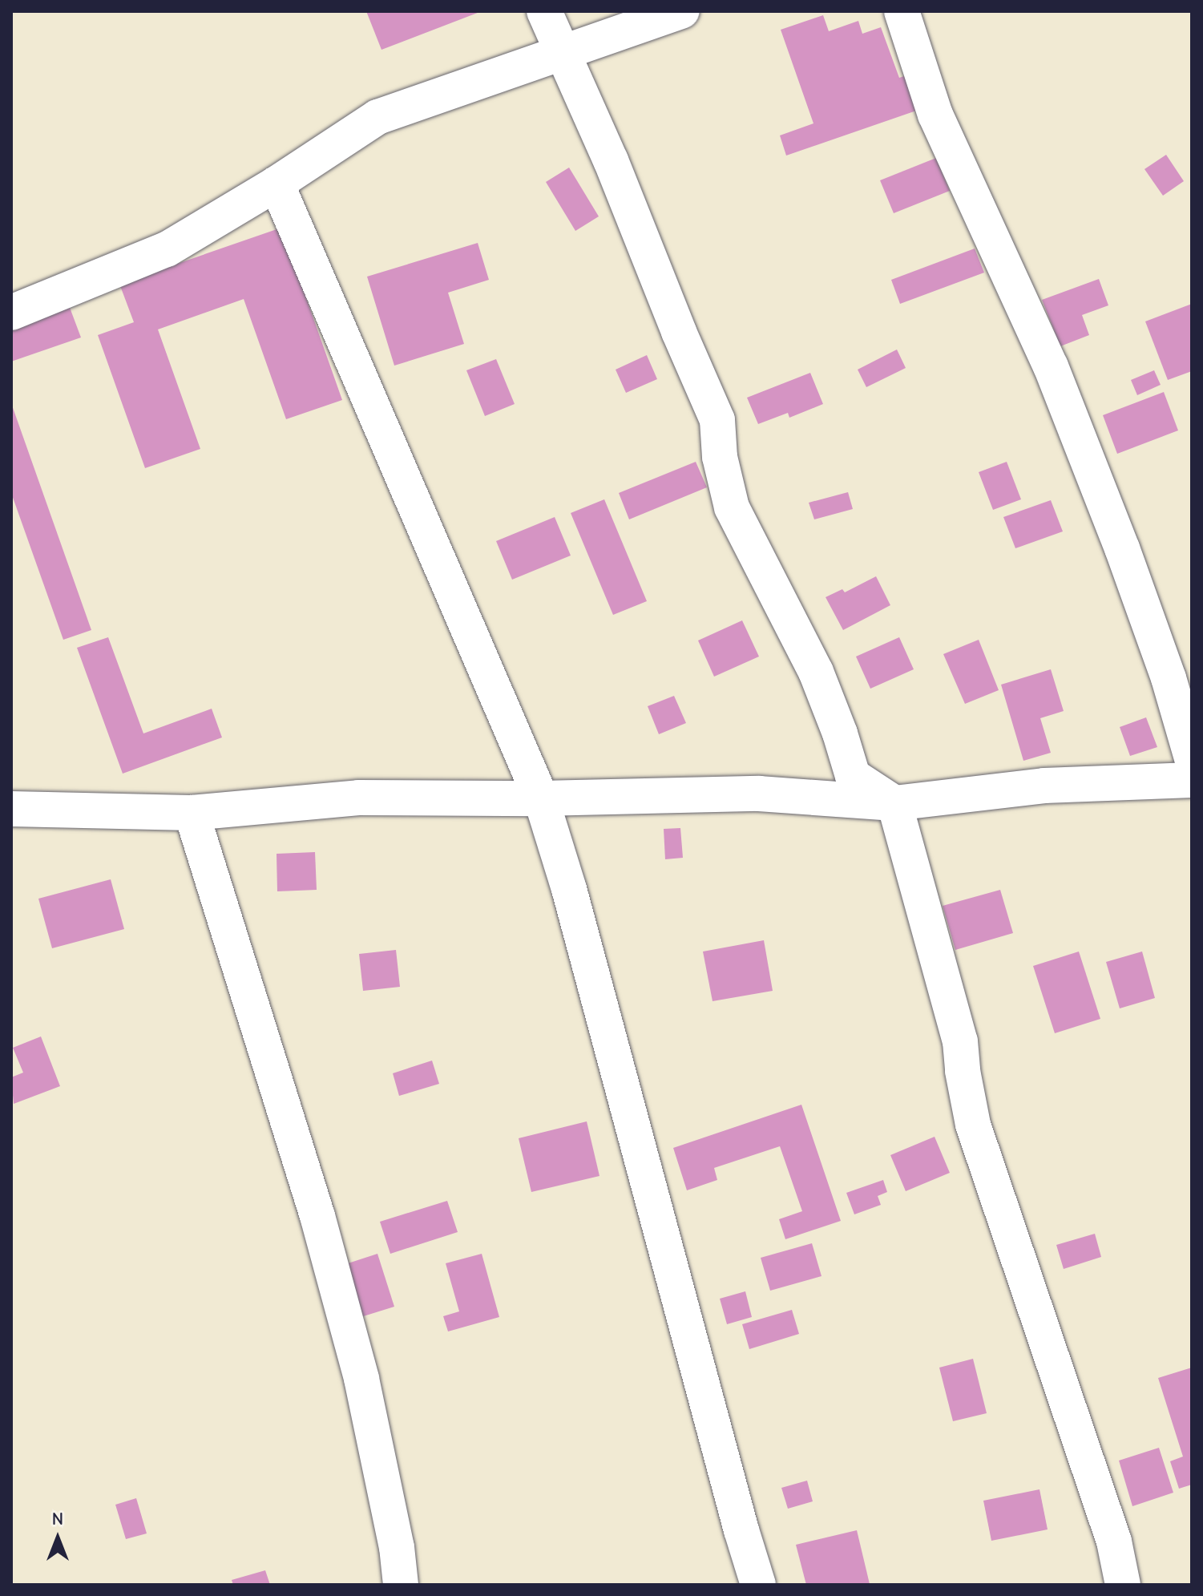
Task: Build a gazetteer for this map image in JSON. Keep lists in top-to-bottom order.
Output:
{
  "north": "top"
}
